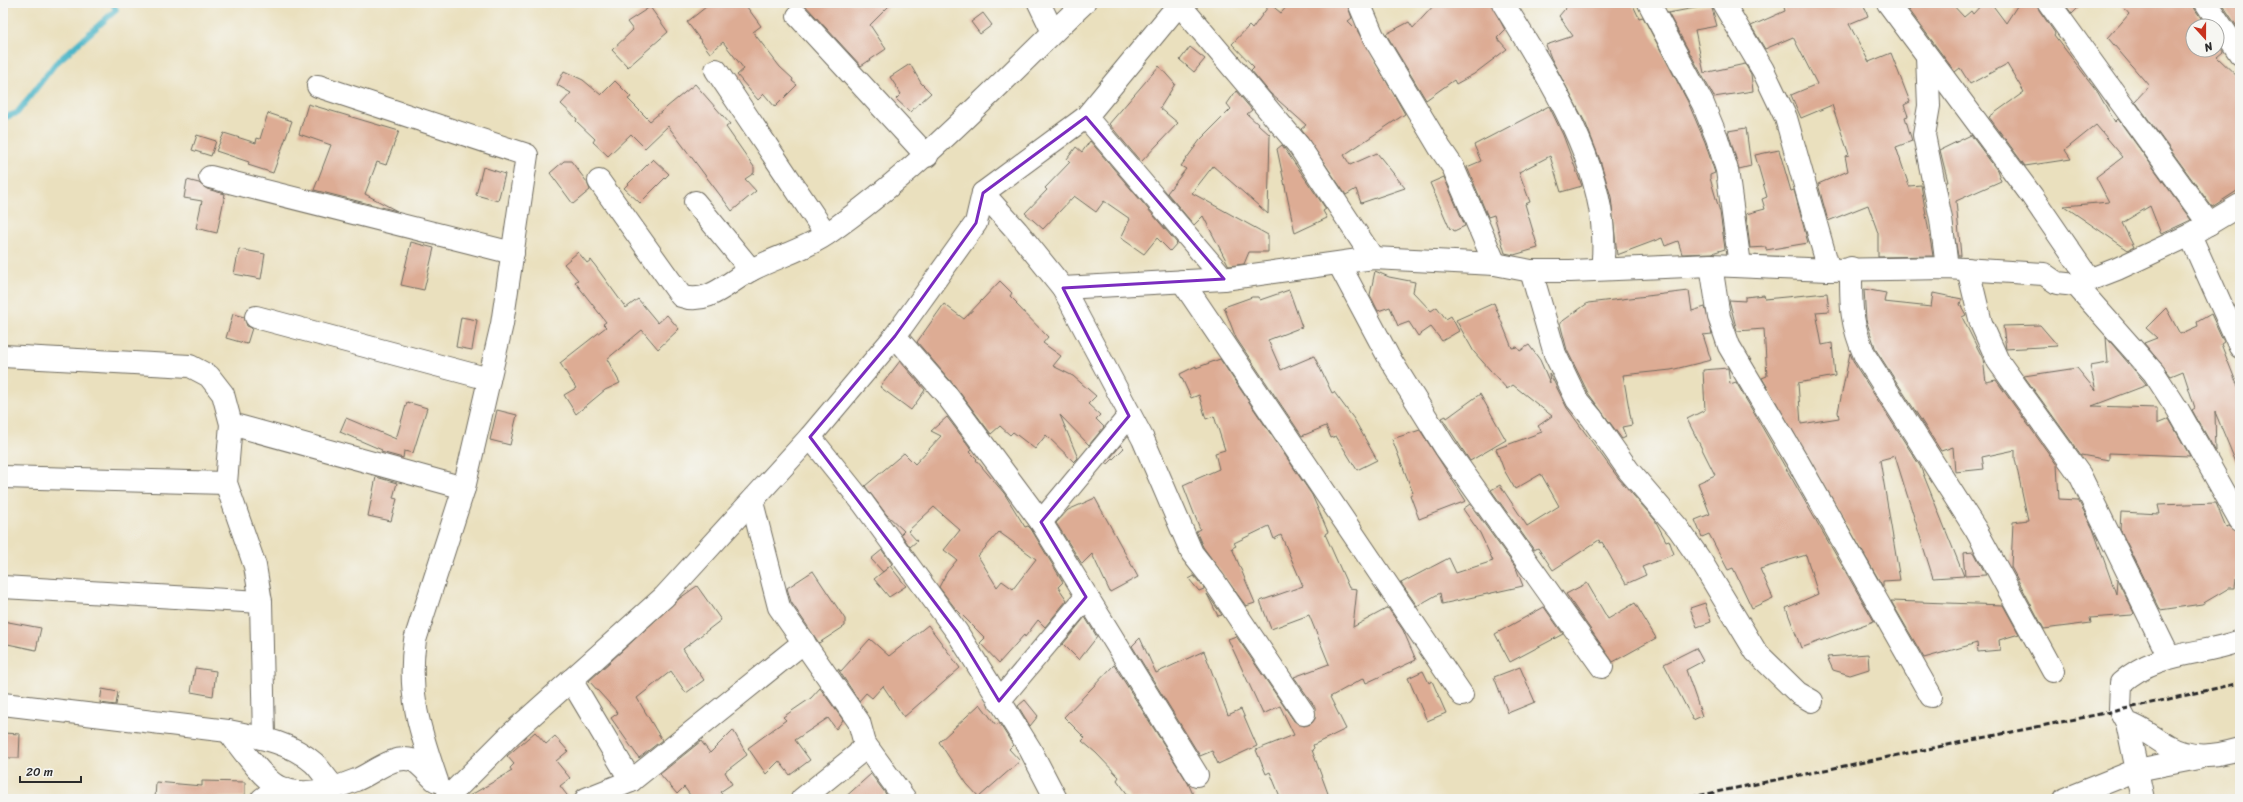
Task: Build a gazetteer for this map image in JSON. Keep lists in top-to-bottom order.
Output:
{
  "scale_bar": "20 m",
  "north": "bottom"
}
